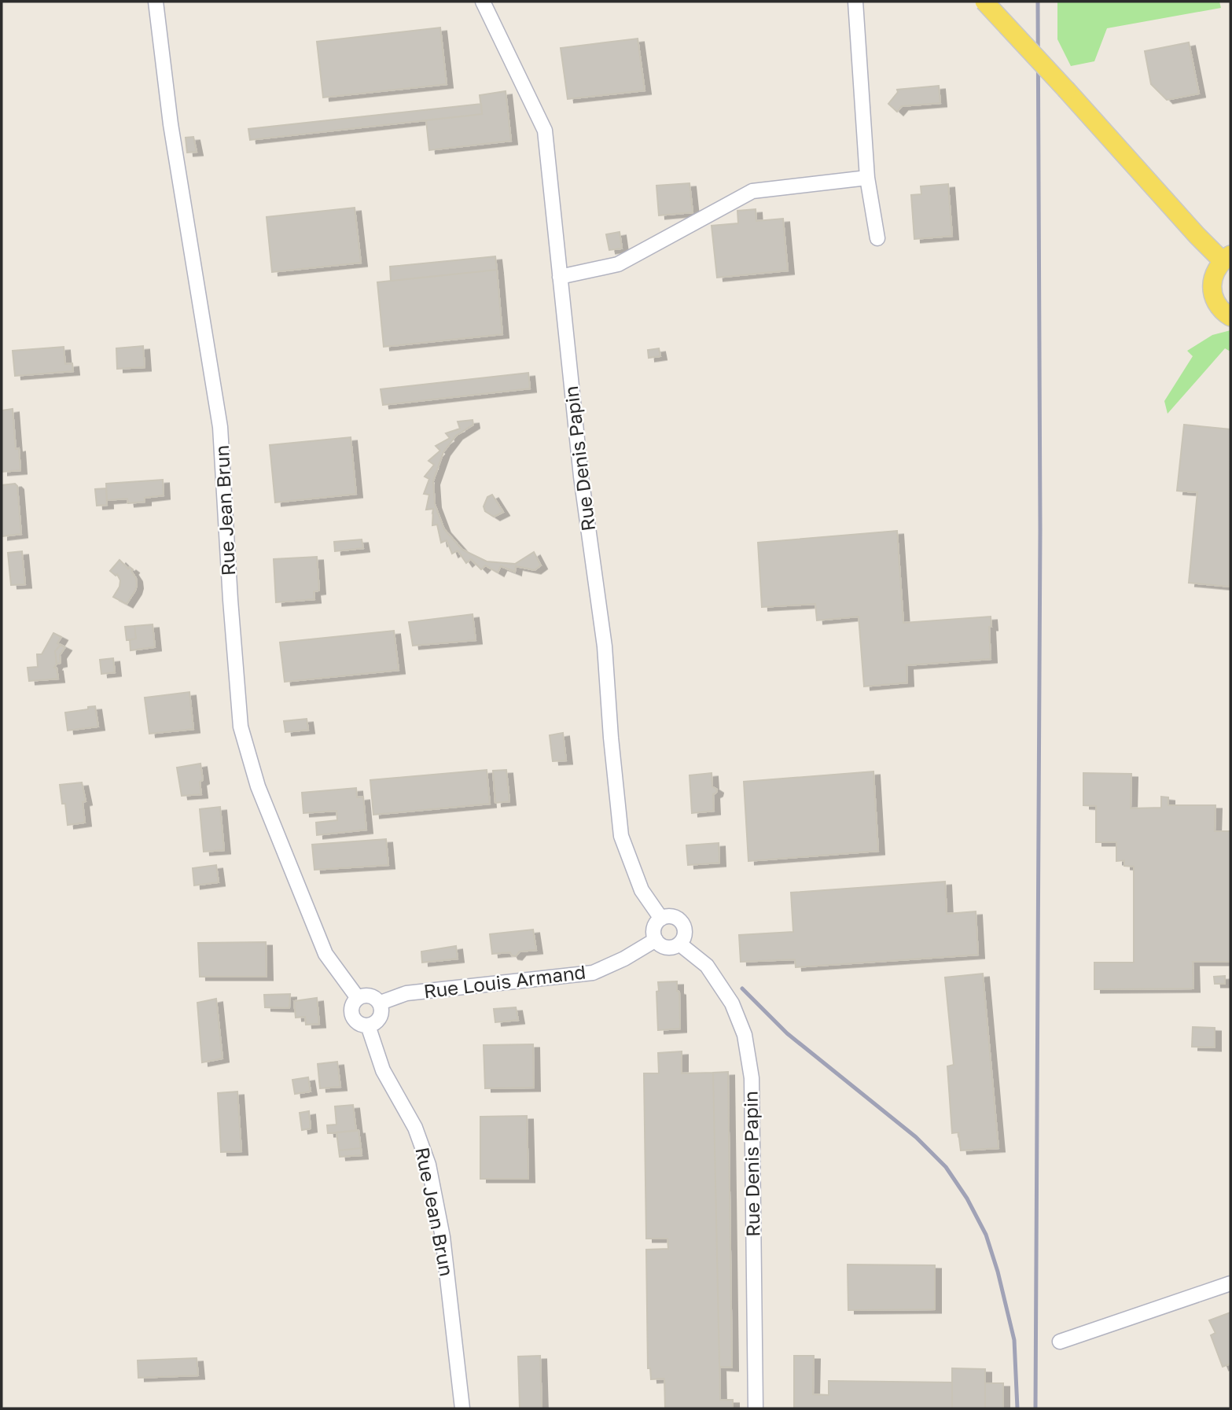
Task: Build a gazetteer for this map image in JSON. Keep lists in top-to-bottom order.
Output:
{
  "streets": {
    "street": ["Rue Denis Papin", "Rue Jean Brun", "Rue Louis Armand"]
  },
  "crossings": [
    ["Rue Denis Papin", "Rue Louis Armand"],
    ["Rue Jean Brun", "Rue Louis Armand"]
  ]
}
